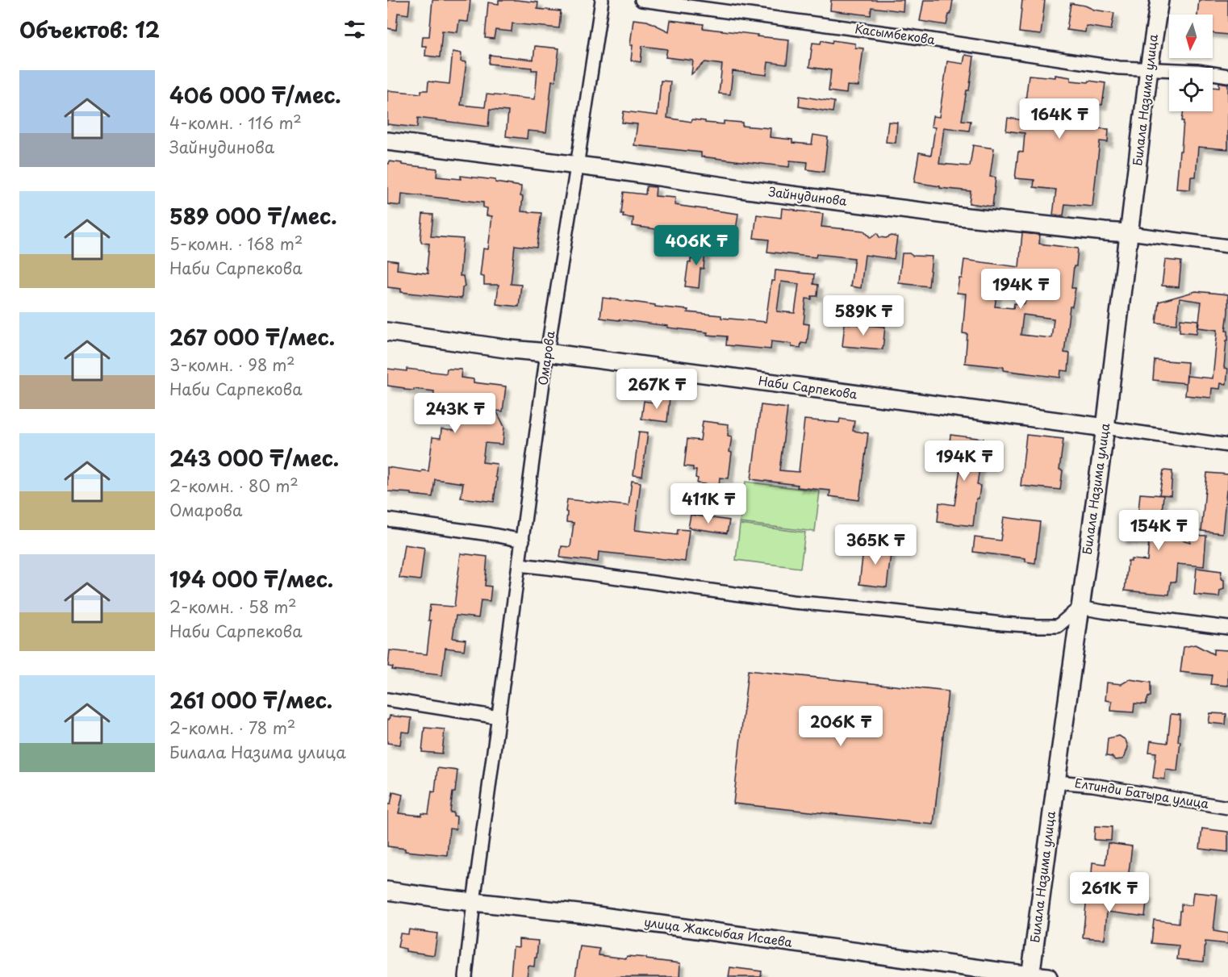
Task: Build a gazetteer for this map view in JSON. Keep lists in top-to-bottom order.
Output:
{
  "streets": {
    "street": [
      "Касымбекова",
      "Билала Назима улица",
      "Зайнудинова",
      "Омарова",
      "Наби Сарпекова",
      "Елтинди Батыра улица",
      "улица Жаксыбая Исаева"
    ]
  },
  "crossings": [
    ["Касымбекова", "Билала Назима улица"],
    ["Билала Назима улица", "Зайнудинова"],
    ["Билала Назима улица", "Наби Сарпекова"],
    ["Билала Назима улица", "Елтинди Батыра улица"],
    ["Билала Назима улица", "улица Жаксыбая Исаева"],
    ["Зайнудинова", "Омарова"],
    ["Омарова", "Наби Сарпекова"],
    ["Омарова", "улица Жаксыбая Исаева"]
  ],
  "north": "bottom",
  "page": {
    "heading": "Объектов: 12",
    "list": [
      {
        "name": "406 000 ₸/мес.",
        "note": "4-комн. · 116 m² · Зайнудинова"
      },
      {
        "name": "589 000 ₸/мес.",
        "note": "5-комн. · 168 m² · Наби Сарпекова"
      },
      {
        "name": "267 000 ₸/мес.",
        "note": "3-комн. · 98 m² · Наби Сарпекова"
      },
      {
        "name": "243 000 ₸/мес.",
        "note": "2-комн. · 80 m² · Омарова"
      },
      {
        "name": "194 000 ₸/мес.",
        "note": "2-комн. · 58 m² · Наби Сарпекова"
      },
      {
        "name": "261 000 ₸/мес.",
        "note": "2-комн. · 78 m² · Билала Назима улица"
      }
    ],
    "price": [
      "164K ₸",
      "406K ₸",
      "194K ₸",
      "589K ₸",
      "267K ₸",
      "243K ₸",
      "194K ₸",
      "411K ₸",
      "154K ₸",
      "365K ₸",
      "206K ₸",
      "261K ₸"
    ]
  }
}
